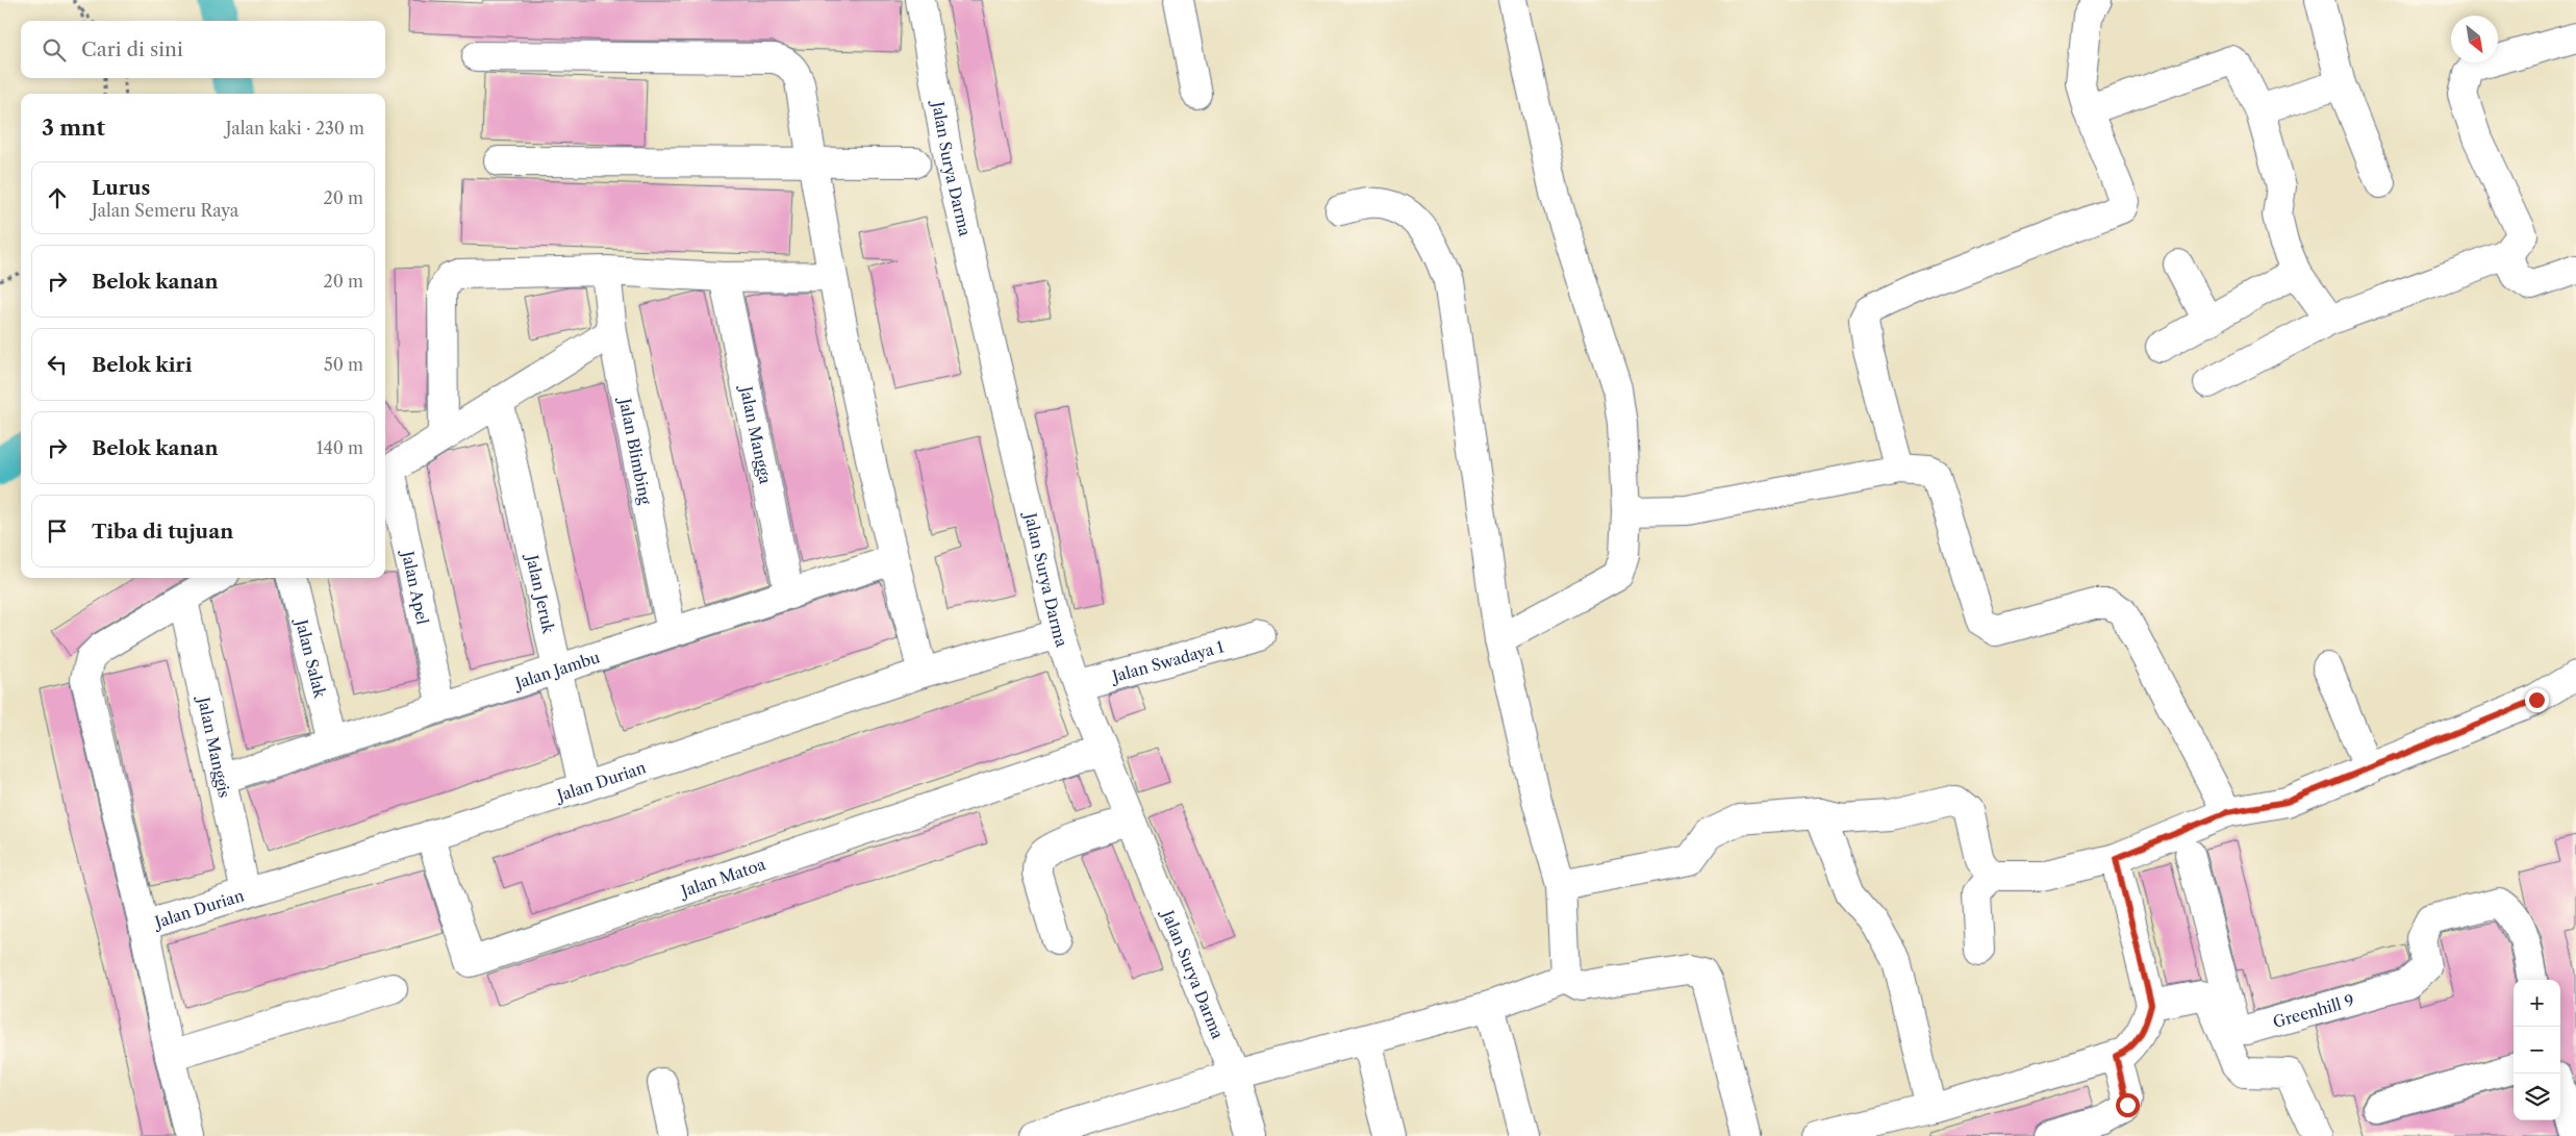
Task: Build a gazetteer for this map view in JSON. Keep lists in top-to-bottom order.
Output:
{
  "streets": {
    "street": [
      "Jalan Surya Darma",
      "Jalan Mangga",
      "Jalan Blimbing",
      "Jalan Apel",
      "Jalan Jeruk",
      "Jalan Salak",
      "Jalan Swadaya 1",
      "Jalan Jambu",
      "Jalan Manggis",
      "Jalan Durian",
      "Jalan Matoa",
      "Greenhill 9"
    ]
  },
  "crossings": [
    ["Jalan Surya Darma", "Jalan Swadaya 1"],
    ["Jalan Surya Darma", "Jalan Durian"],
    ["Jalan Surya Darma", "Jalan Matoa"],
    ["Jalan Mangga", "Jalan Jambu"],
    ["Jalan Blimbing", "Jalan Jambu"],
    ["Jalan Apel", "Jalan Jambu"],
    ["Jalan Jeruk", "Jalan Jambu"],
    ["Jalan Jeruk", "Jalan Durian"],
    ["Jalan Salak", "Jalan Jambu"],
    ["Jalan Jambu", "Jalan Manggis"],
    ["Jalan Manggis", "Jalan Durian"],
    ["Jalan Durian", "Jalan Matoa"]
  ],
  "north": "bottom right",
  "page": {
    "search": "Cari di sini",
    "heading": ["3 mnt", "Jalan kaki · 230 m"],
    "list": [
      ["Lurus", "Jalan Semeru Raya", "20 m"],
      ["Belok kanan", "20 m"],
      ["Belok kiri", "50 m"],
      ["Belok kanan", "140 m"],
      "Tiba di tujuan"
    ],
    "map_buttons": ["+", "−"]
  }
}
